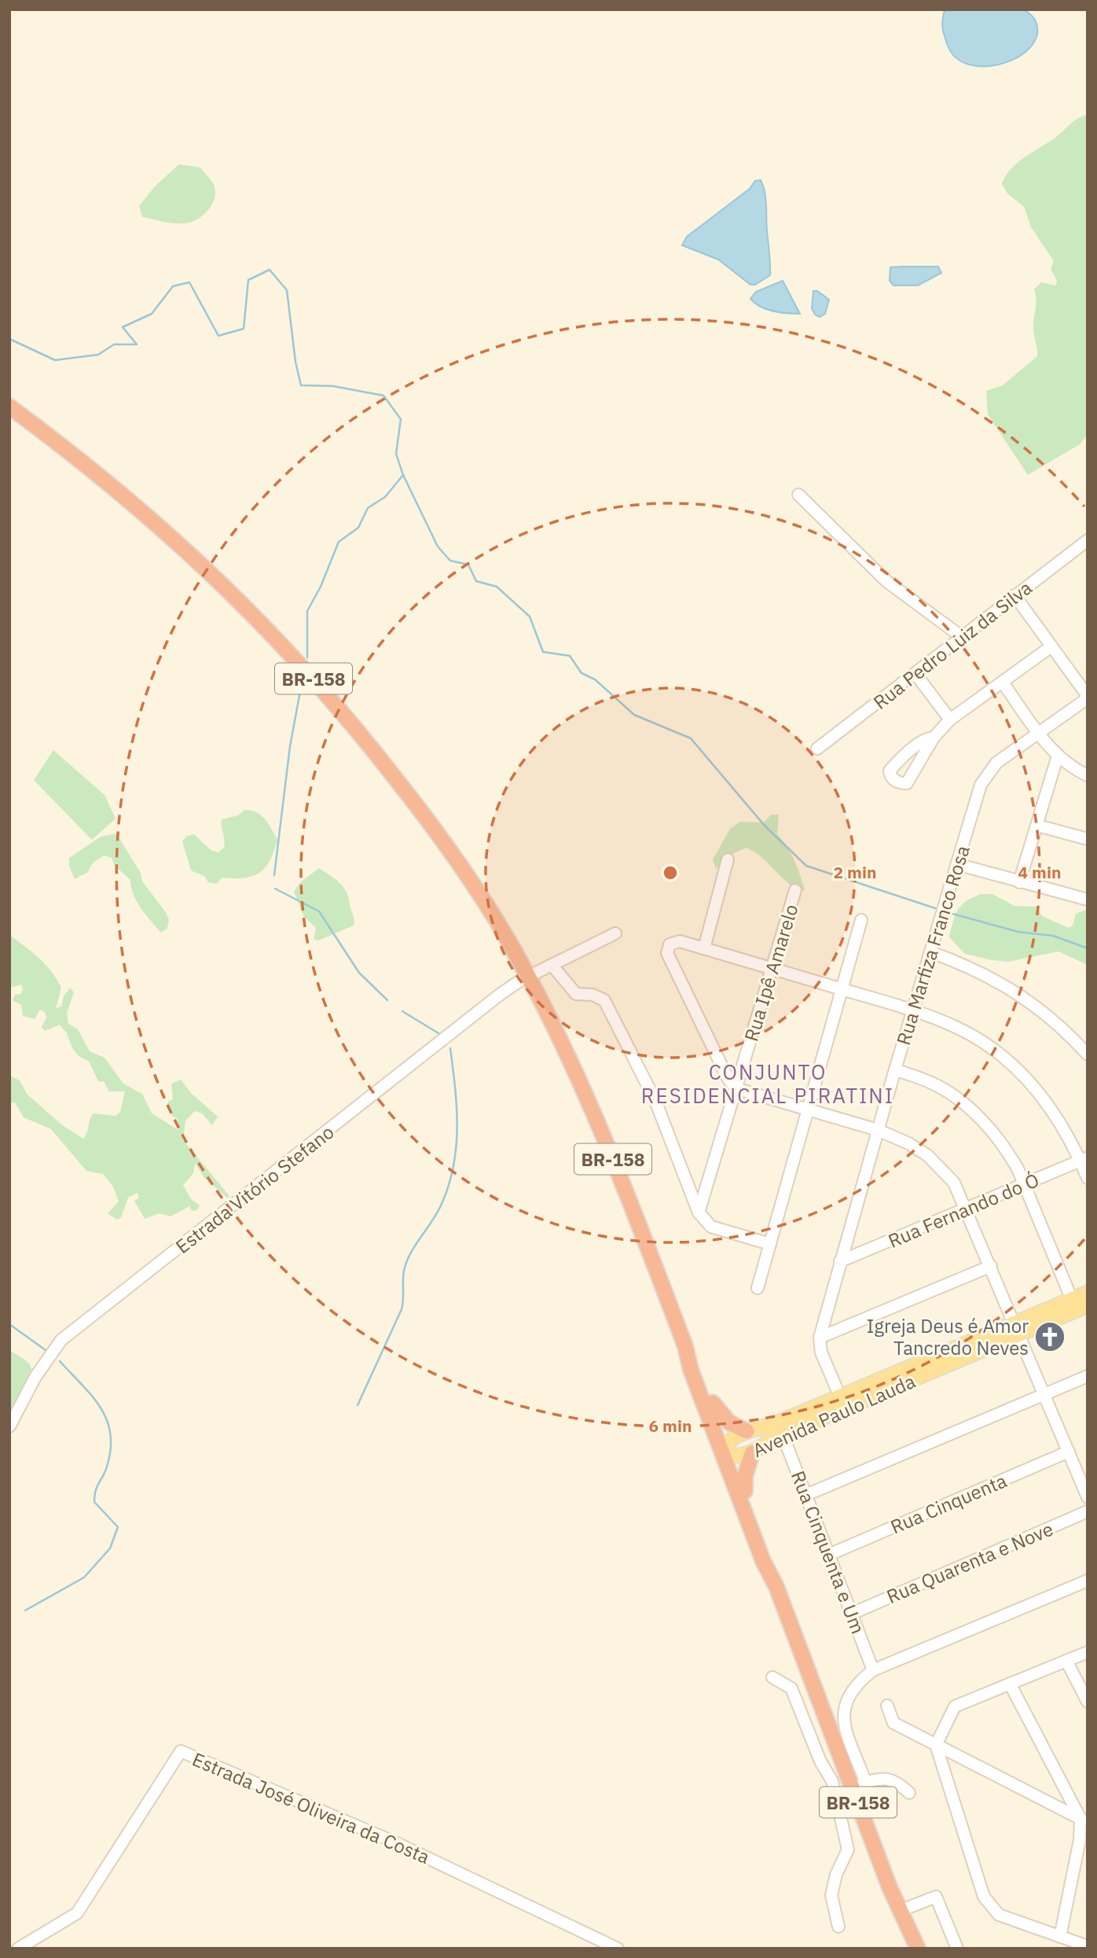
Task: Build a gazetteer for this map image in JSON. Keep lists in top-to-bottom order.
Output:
{
  "streets": {
    "highway": ["BR-158"],
    "main road": ["Avenida Paulo Lauda"],
    "street": [
      "Rua Pedro Luiz da Silva",
      "Rua Marfiza Franco Rosa",
      "Rua Ipê Amarelo",
      "Estrada Vitório Stefano",
      "Rua Fernando do Ó",
      "Rua Cinquenta",
      "Rua Cinquenta e Um",
      "Rua Quarenta e Nove",
      "Estrada José Oliveira da Costa"
    ]
  },
  "crossings": [
    ["BR-158", "Estrada Vitório Stefano"],
    ["BR-158", "Avenida Paulo Lauda"],
    ["Rua Marfiza Franco Rosa", "Rua Fernando do Ó"],
    ["Rua Marfiza Franco Rosa", "Avenida Paulo Lauda"],
    ["Avenida Paulo Lauda", "Rua Cinquenta e Um"],
    ["Rua Cinquenta", "Rua Cinquenta e Um"],
    ["Rua Cinquenta e Um", "Rua Quarenta e Nove"]
  ],
  "districts": ["CONJUNTO RESIDENCIAL PIRATINI"],
  "places": {
    "church": ["Igreja Deus é Amor Tancredo Neves"]
  },
  "rings": ["2 min", "4 min", "6 min"]
}
